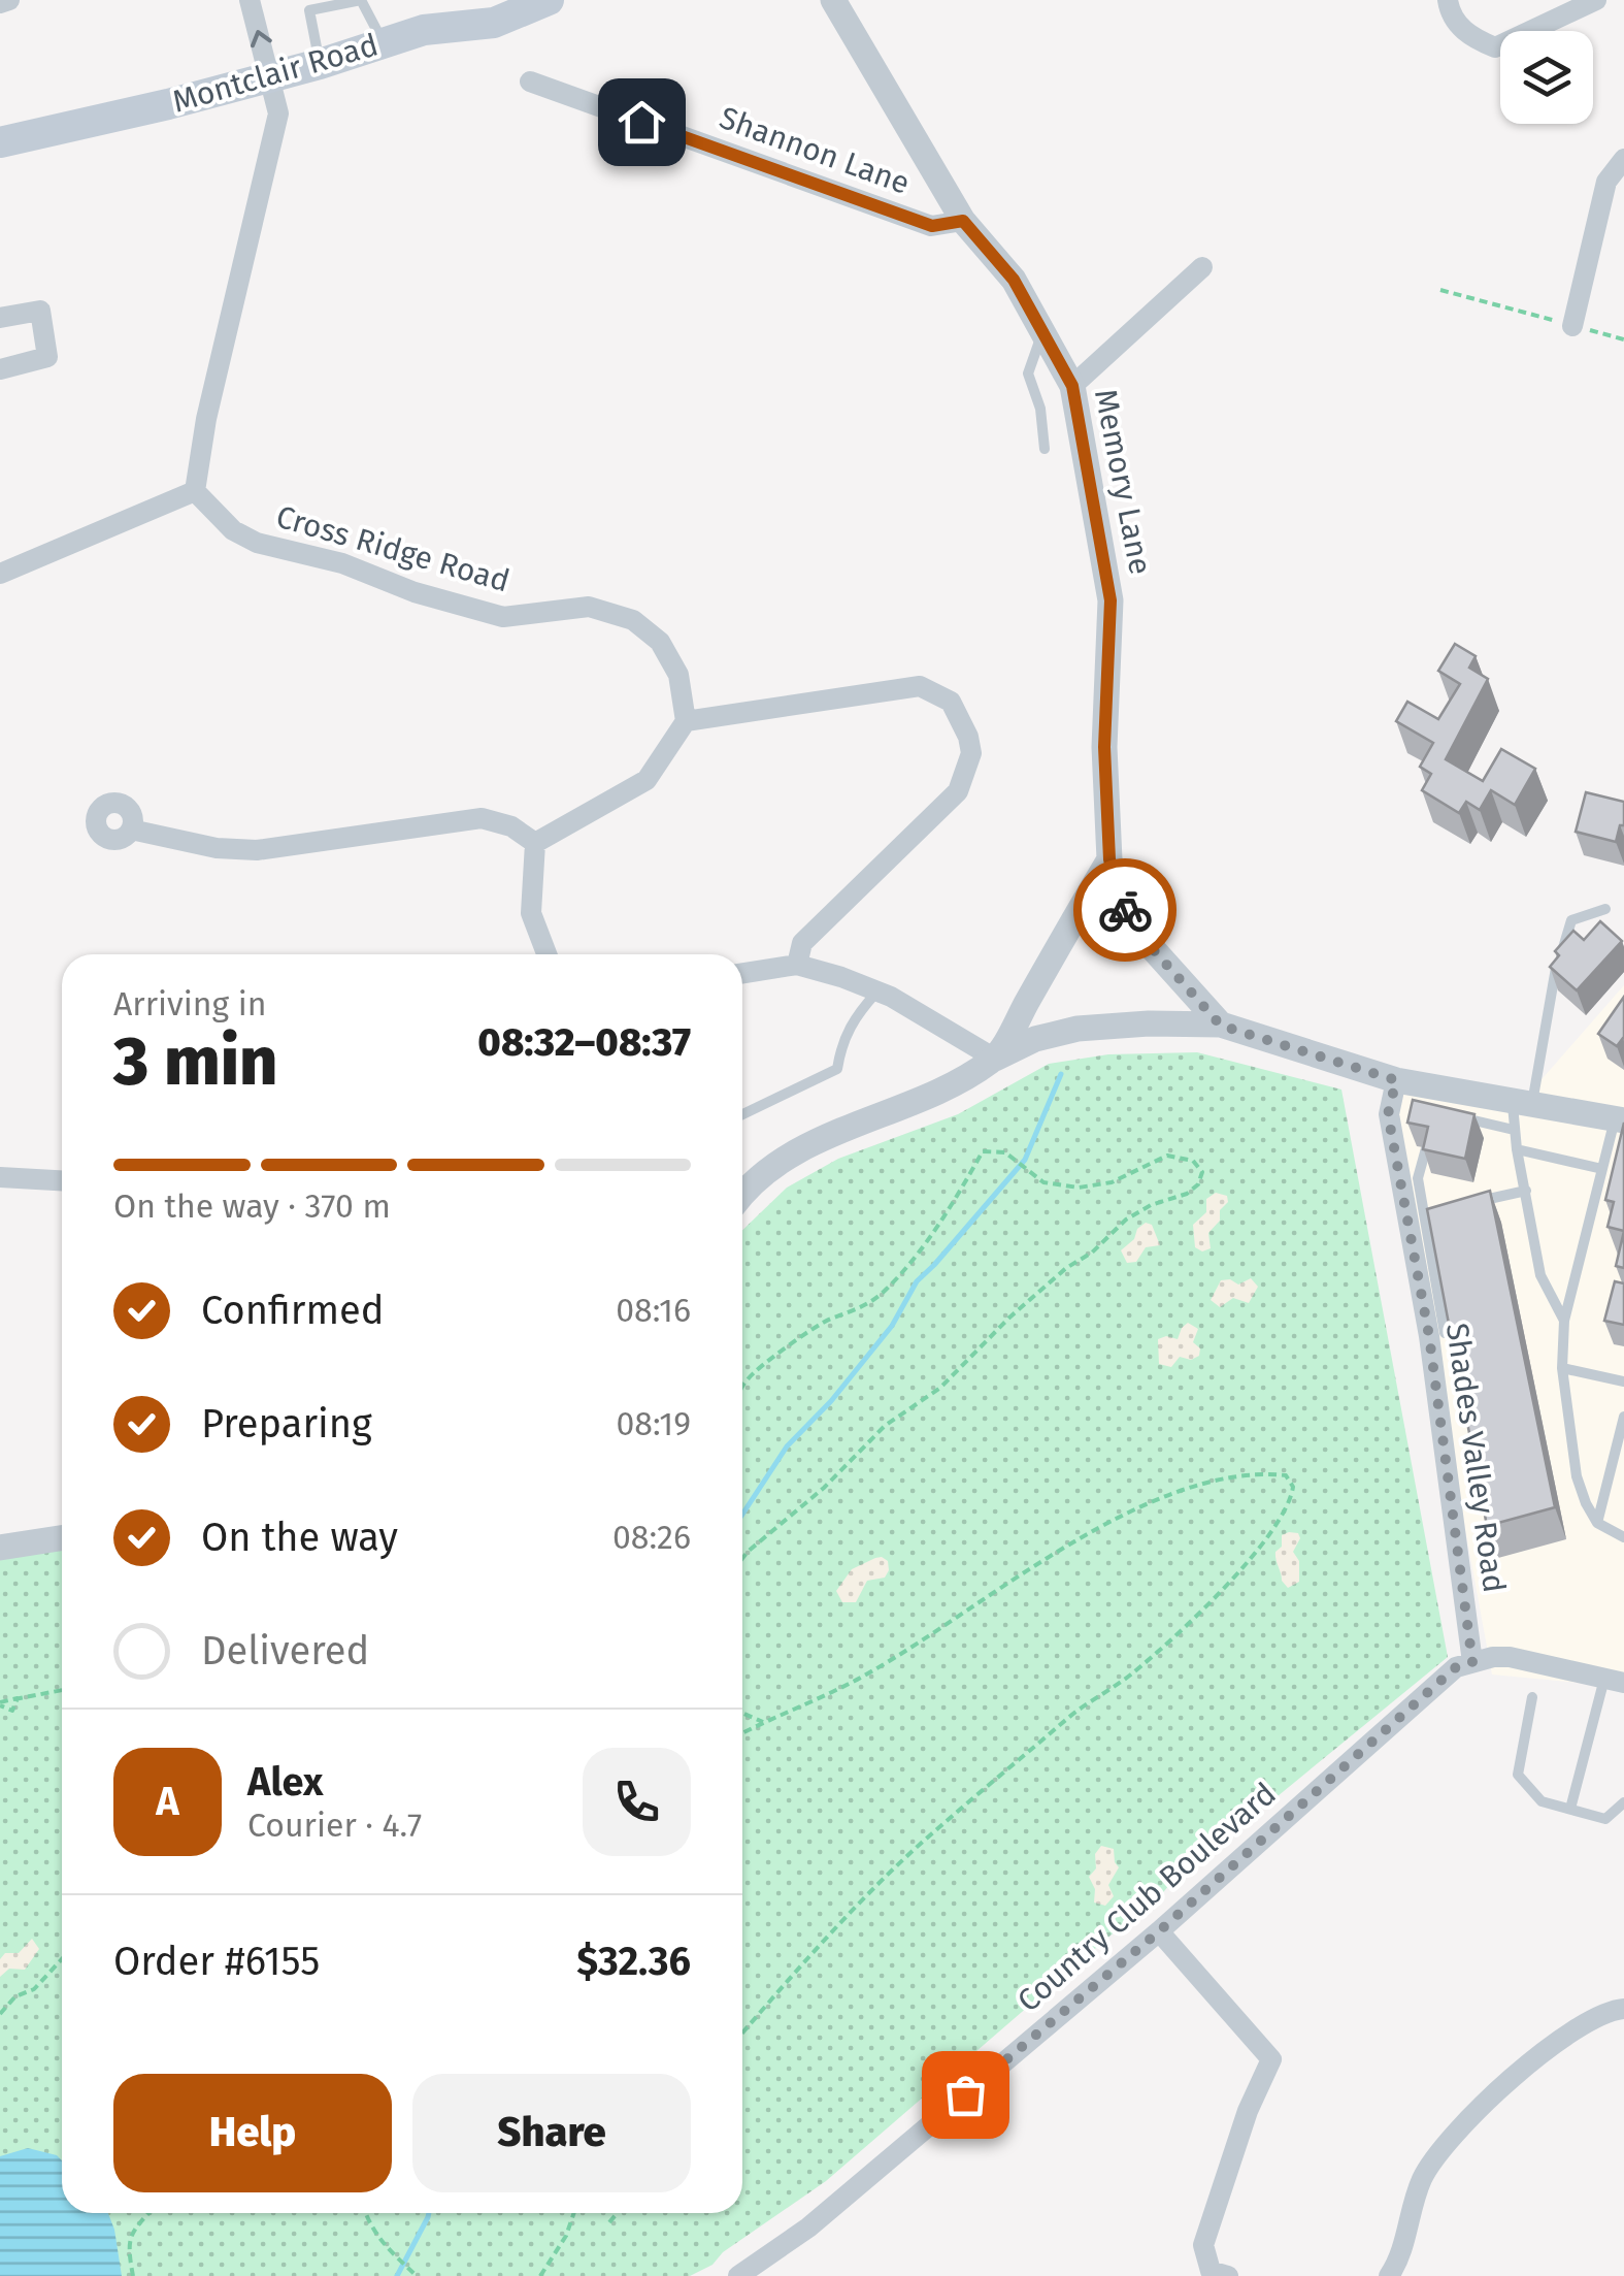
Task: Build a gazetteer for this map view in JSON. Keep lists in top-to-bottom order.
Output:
{
  "streets": {
    "main road": ["Montclair Road"],
    "street": [
      "Shannon Lane",
      "Memory Lane",
      "Cross Ridge Road",
      "Shades Valley Road",
      "Country Club Boulevard"
    ]
  },
  "crossings": [
    ["Shannon Lane", "Memory Lane"],
    ["Shades Valley Road", "Country Club Boulevard"]
  ],
  "page": {
    "heading": ["3 min", "Arriving in", "08:32–08:37"],
    "panel": [
      "Alex",
      "Courier · 4.7",
      "Order #6155",
      "$32.36"
    ],
    "bar": "On the way · 370 m",
    "list": [
      ["Confirmed", "08:16"],
      ["Preparing", "08:19"],
      ["On the way", "08:26"],
      "Delivered"
    ],
    "round": "A",
    "buttons": ["Help", "Share"]
  }
}
